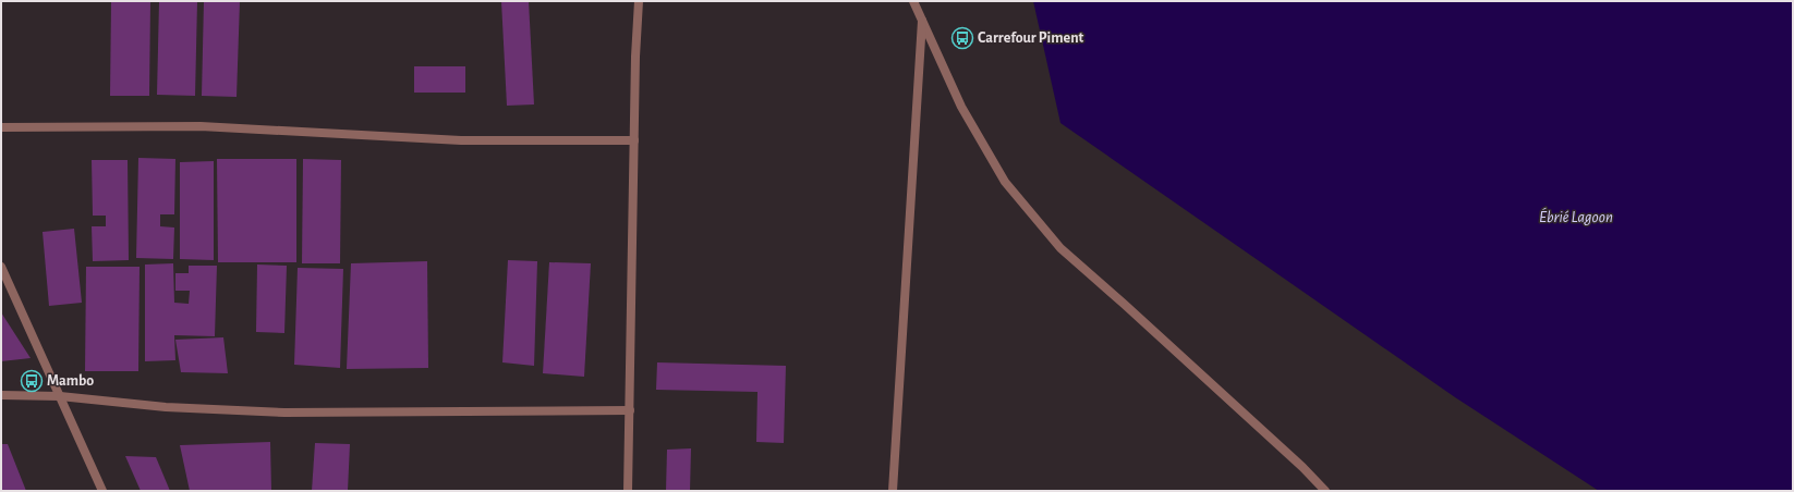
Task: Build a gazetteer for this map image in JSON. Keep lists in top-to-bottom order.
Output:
{
  "water": ["Ébrié Lagoon"],
  "places": {
    "bus stop": ["Carrefour Piment", "Mambo"]
  }
}
